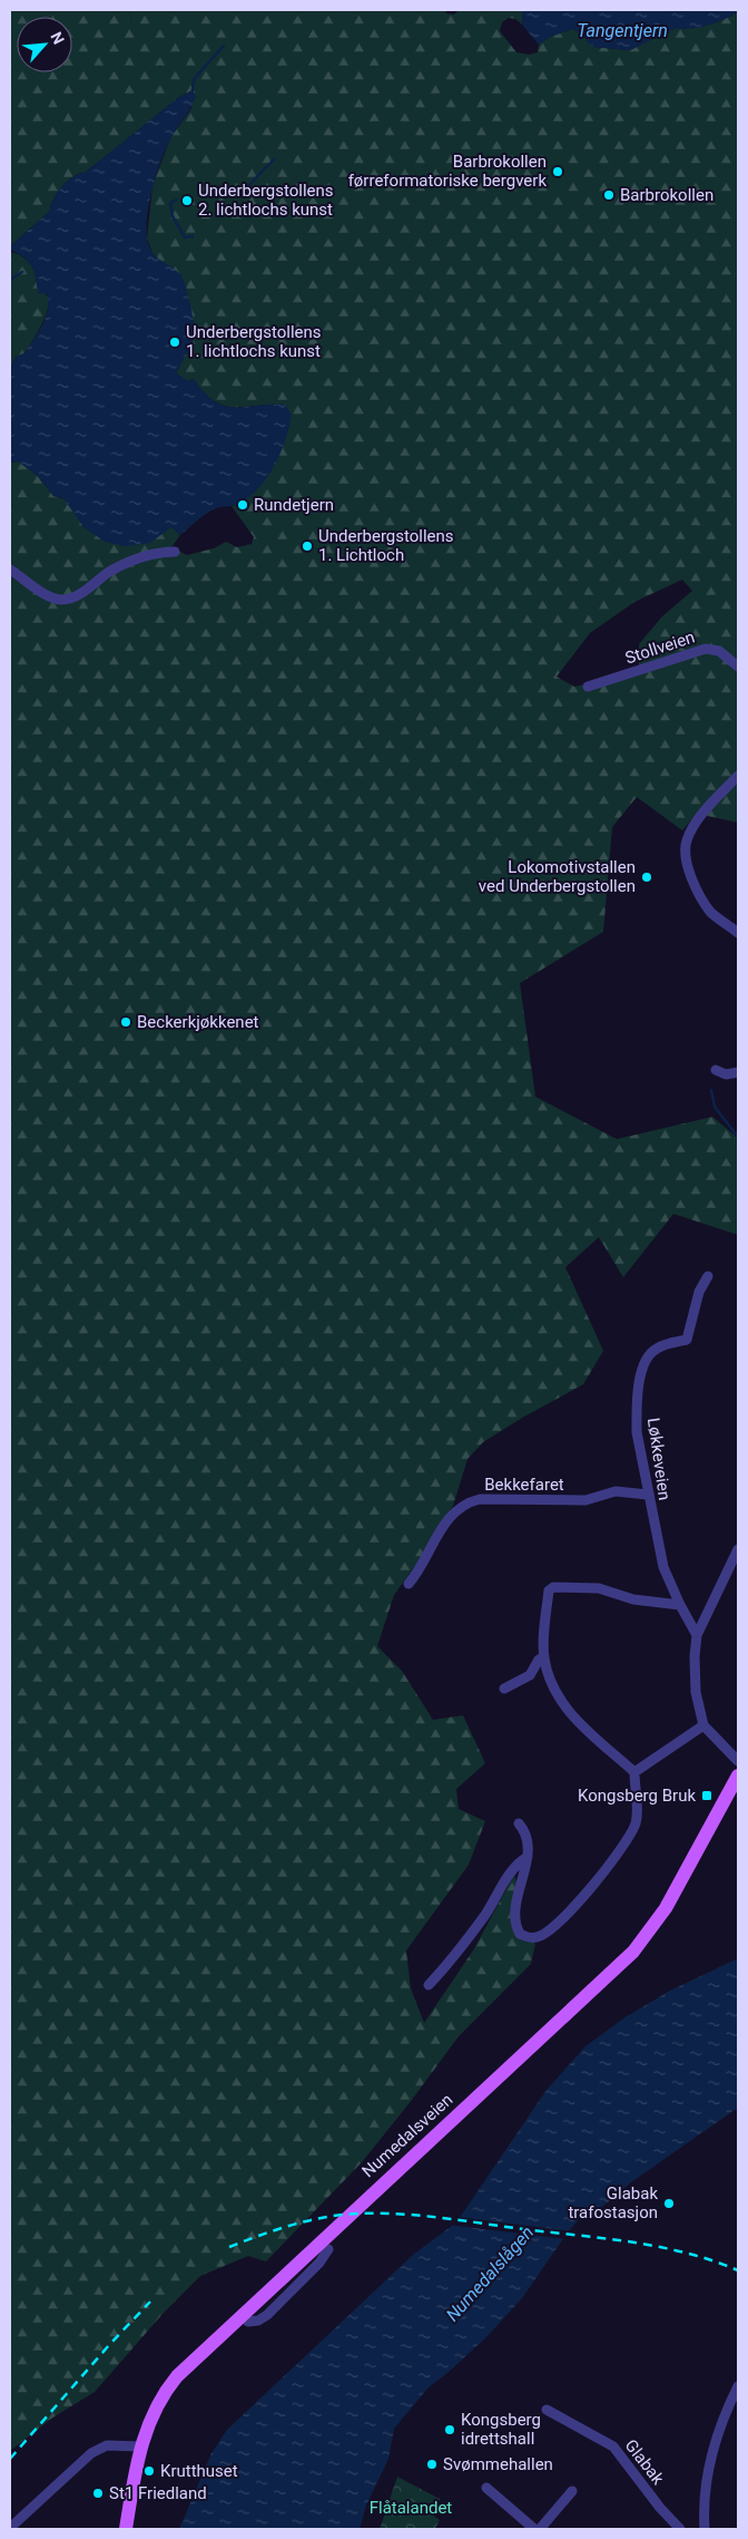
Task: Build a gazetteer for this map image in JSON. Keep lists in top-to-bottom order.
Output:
{
  "streets": {
    "main road": ["Numedalsveien"],
    "street": [
      "Stollveien",
      "Løkkeveien",
      "Bekkefaret",
      "Glabak"
    ]
  },
  "crossings": [
    ["Løkkeveien", "Bekkefaret"]
  ],
  "water": ["Tangentjern", "Numedalslågen"],
  "parks": ["Flåtalandet"],
  "places": {
    "other": [
      "Barbrokollen førreformatoriske bergverk",
      "Barbrokollen",
      "Underbergstollens 2. lichtlochs kunst",
      "Underbergstollens 1. lichtlochs kunst",
      "Rundetjern",
      "Underbergstollens 1. Lichtloch",
      "Lokomotivstallen ved Underbergstollen",
      "Beckerkjøkkenet",
      "Glabak trafostasjon",
      "Kongsberg idrettshall",
      "Svømmehallen",
      "Krutthuset",
      "St1 Friedland"
    ],
    "transit": ["Kongsberg Bruk"]
  },
  "north": "top right"
}
